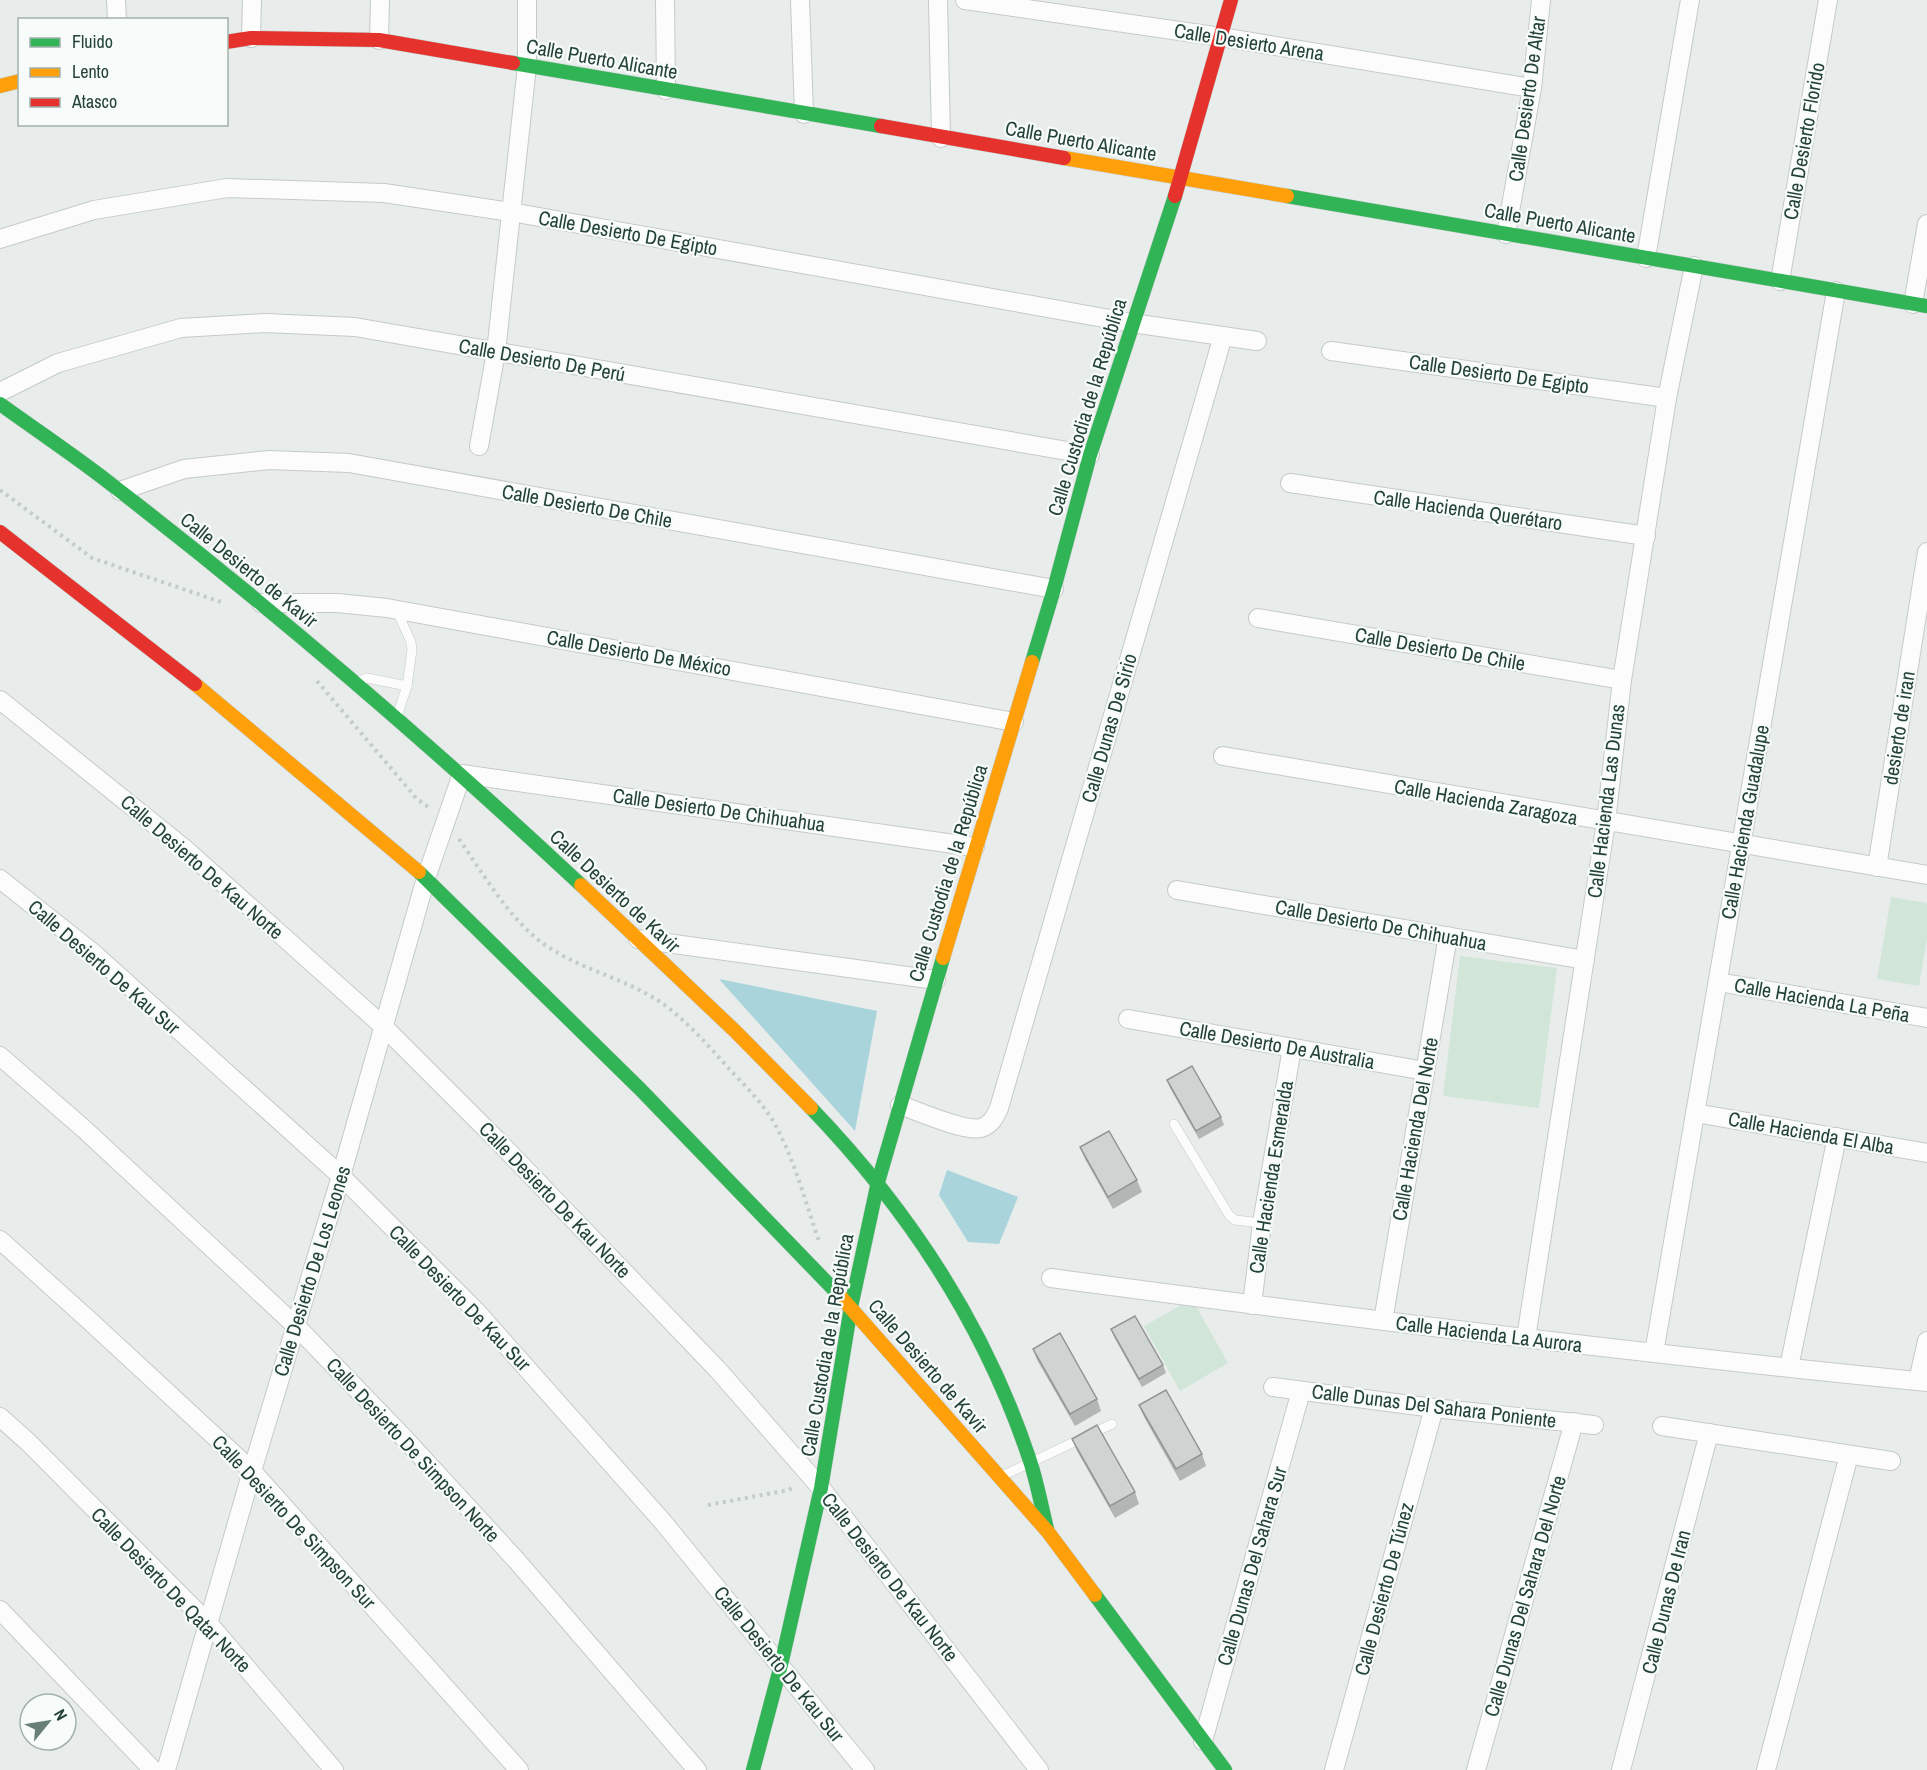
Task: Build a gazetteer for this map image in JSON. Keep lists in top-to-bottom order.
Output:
{
  "streets": {
    "street": [
      "Calle Desierto Arena",
      "Calle Puerto Alicante",
      "Calle Desierto De Altar",
      "Calle Desierto Florido",
      "Calle Desierto De Egipto",
      "Calle Desierto De Perú",
      "Calle Custodia de la República",
      "Calle Desierto De Chile",
      "Calle Hacienda Querétaro",
      "Calle Desierto de Kavir",
      "Calle Desierto De México",
      "Calle Dunas De Sirio",
      "desierto de iran",
      "Calle Hacienda Las Dunas",
      "Calle Hacienda Zaragoza",
      "Calle Desierto De Chihuahua",
      "Calle Hacienda Guadalupe",
      "Calle Desierto De Kau Norte",
      "Calle Desierto De Kau Sur",
      "Calle Hacienda La Peña",
      "Calle Desierto De Australia",
      "Calle Hacienda Del Norte",
      "Calle Hacienda El Alba",
      "Calle Hacienda Esmeralda",
      "Calle Desierto De Los Leones",
      "Calle Hacienda La Aurora",
      "Calle Dunas Del Sahara Poniente",
      "Calle Desierto De Simpson Norte",
      "Calle Desierto De Simpson Sur",
      "Calle Dunas Del Sahara Sur",
      "Calle Desierto De Túnez",
      "Calle Desierto De Qatar Norte",
      "Calle Dunas Del Sahara Del Norte",
      "Calle Dunas De Iran"
    ]
  },
  "crossings": [
    ["Calle Desierto Arena", "Calle Desierto De Altar"],
    ["Calle Desierto Arena", "Calle Custodia de la República"],
    ["Calle Puerto Alicante", "Calle Desierto De Altar"],
    ["Calle Puerto Alicante", "Calle Desierto Florido"],
    ["Calle Puerto Alicante", "Calle Custodia de la República"],
    ["Calle Puerto Alicante", "Calle Hacienda Las Dunas"],
    ["Calle Puerto Alicante", "Calle Hacienda Guadalupe"],
    ["Calle Desierto De Egipto", "Calle Custodia de la República"],
    ["Calle Desierto De Egipto", "Calle Dunas De Sirio"],
    ["Calle Desierto De Egipto", "Calle Hacienda Las Dunas"],
    ["Calle Desierto De Perú", "Calle Custodia de la República"],
    ["Calle Custodia de la República", "Calle Desierto De Chile"],
    ["Calle Custodia de la República", "Calle Desierto de Kavir"],
    ["Calle Custodia de la República", "Calle Desierto De México"],
    ["Calle Custodia de la República", "Calle Dunas De Sirio"],
    ["Calle Custodia de la República", "Calle Desierto De Chihuahua"],
    ["Calle Custodia de la República", "Calle Desierto De Kau Norte"],
    ["Calle Custodia de la República", "Calle Desierto De Kau Sur"],
    ["Calle Desierto De Chile", "Calle Desierto de Kavir"],
    ["Calle Desierto De Chile", "Calle Hacienda Las Dunas"],
    ["Calle Hacienda Querétaro", "Calle Hacienda Las Dunas"],
    ["Calle Desierto de Kavir", "Calle Desierto De México"],
    ["Calle Desierto de Kavir", "Calle Desierto De Chihuahua"],
    ["Calle Desierto de Kavir", "Calle Desierto De Los Leones"],
    ["Calle Desierto de Kavir", "Calle Dunas Del Sahara Sur"],
    ["desierto de iran", "Calle Hacienda Zaragoza"],
    ["Calle Hacienda Las Dunas", "Calle Hacienda Zaragoza"],
    ["Calle Hacienda Las Dunas", "Calle Desierto De Chihuahua"],
    ["Calle Hacienda Las Dunas", "Calle Hacienda La Aurora"],
    ["Calle Hacienda Zaragoza", "Calle Hacienda Guadalupe"],
    ["Calle Desierto De Chihuahua", "Calle Hacienda Del Norte"],
    ["Calle Desierto De Chihuahua", "Calle Desierto De Los Leones"],
    ["Calle Hacienda Guadalupe", "Calle Hacienda La Peña"],
    ["Calle Hacienda Guadalupe", "Calle Hacienda El Alba"],
    ["Calle Hacienda Guadalupe", "Calle Hacienda La Aurora"],
    ["Calle Desierto De Kau Norte", "Calle Desierto De Los Leones"],
    ["Calle Desierto De Kau Sur", "Calle Desierto De Los Leones"],
    ["Calle Desierto De Australia", "Calle Hacienda Del Norte"],
    ["Calle Desierto De Australia", "Calle Hacienda Esmeralda"],
    ["Calle Hacienda Del Norte", "Calle Hacienda La Aurora"],
    ["Calle Hacienda Esmeralda", "Calle Hacienda La Aurora"],
    ["Calle Desierto De Los Leones", "Calle Desierto De Simpson Norte"],
    ["Calle Desierto De Los Leones", "Calle Desierto De Simpson Sur"],
    ["Calle Desierto De Los Leones", "Calle Desierto De Qatar Norte"],
    ["Calle Dunas Del Sahara Poniente", "Calle Dunas Del Sahara Sur"],
    ["Calle Dunas Del Sahara Poniente", "Calle Desierto De Túnez"],
    ["Calle Dunas Del Sahara Poniente", "Calle Dunas Del Sahara Del Norte"]
  ],
  "legend": ["Fluido", "Lento", "Atasco"],
  "north": "top right"
}
